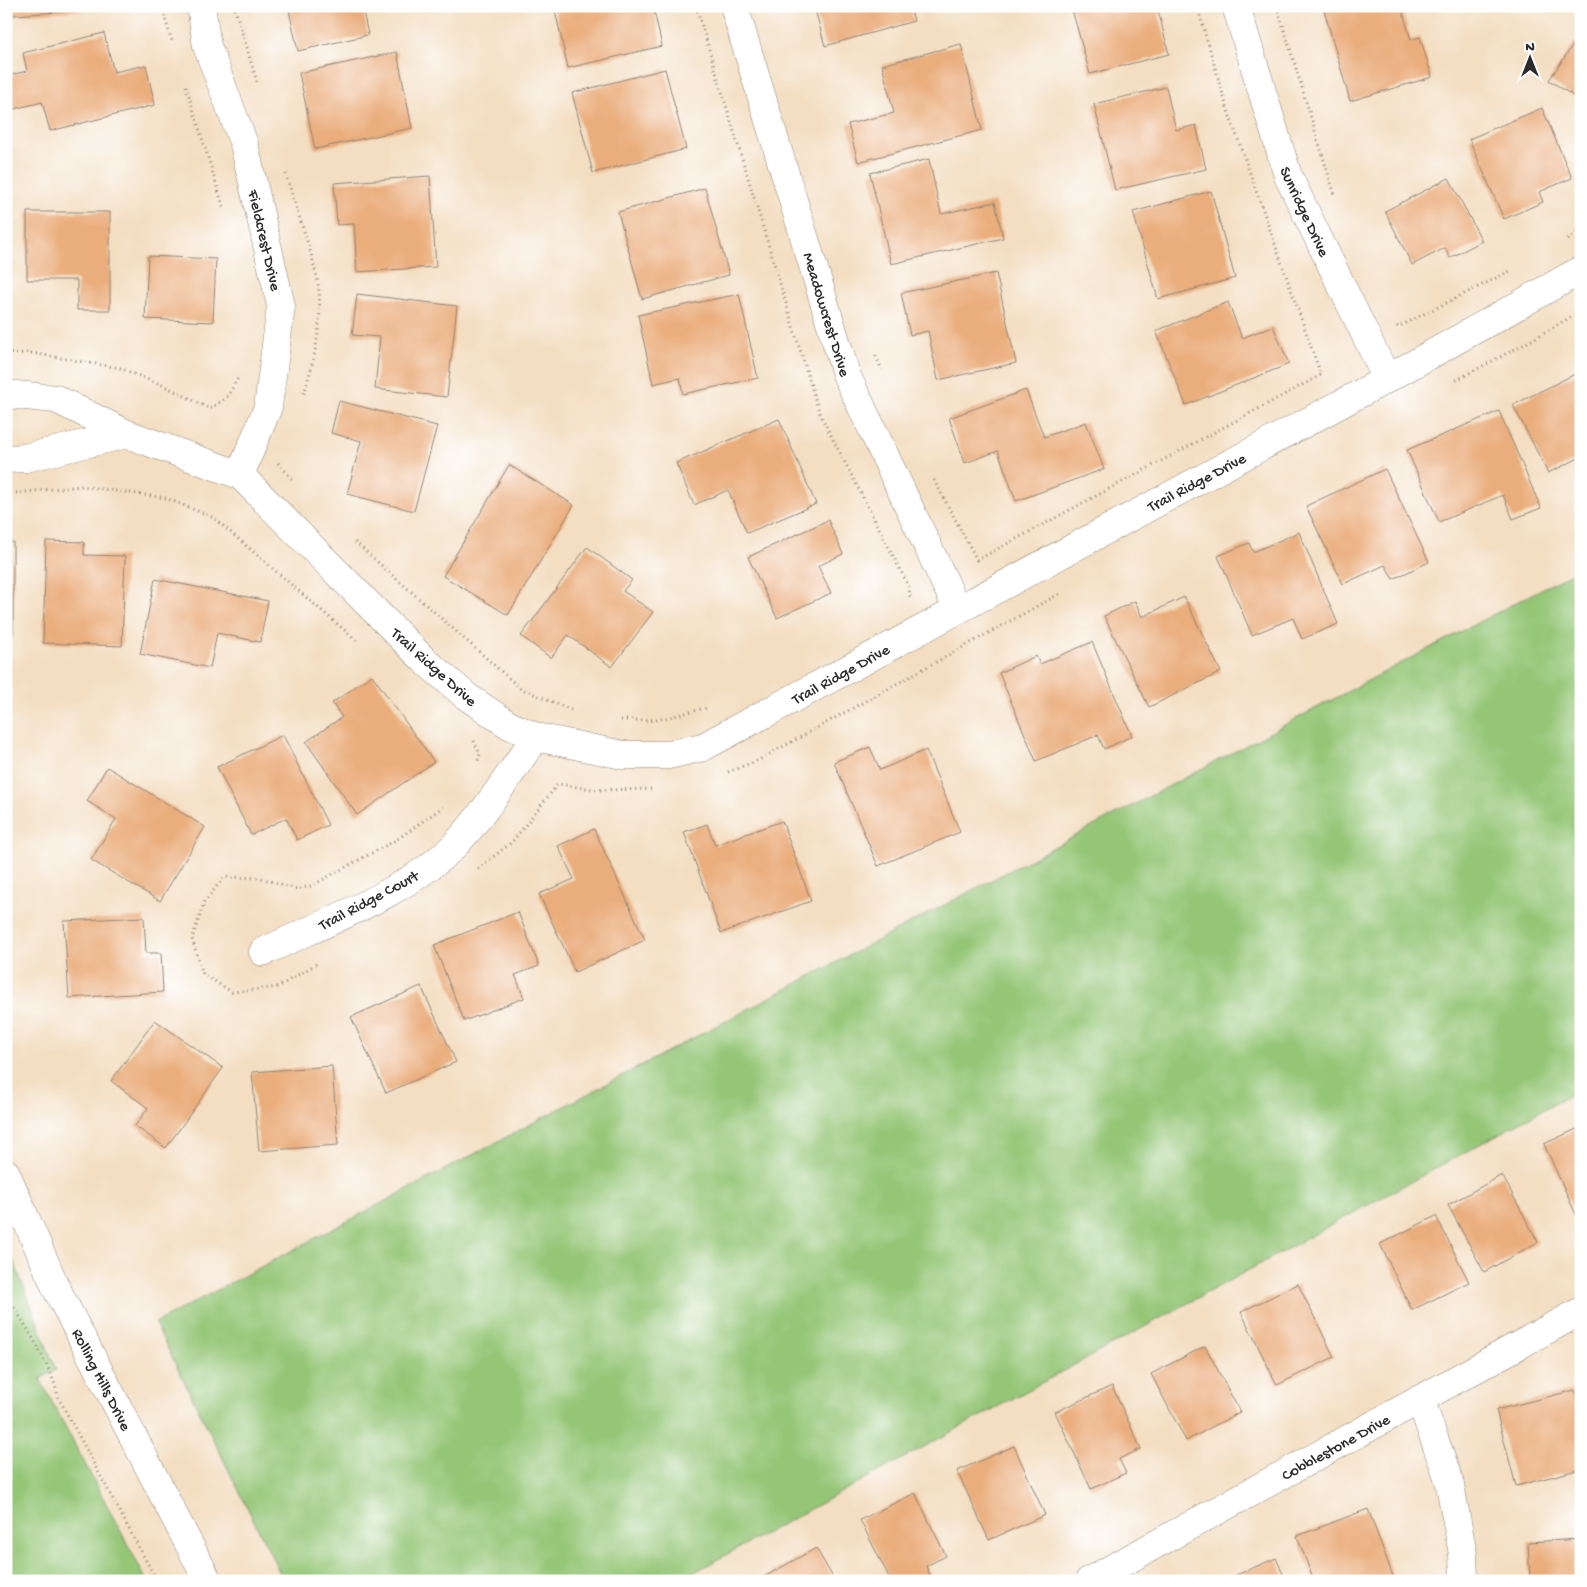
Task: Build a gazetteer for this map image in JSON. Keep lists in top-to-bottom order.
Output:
{
  "streets": {
    "street": [
      "Sunridge Drive",
      "Fieldcrest Drive",
      "Meadowcrest Drive",
      "Trail Ridge Drive",
      "Trail Ridge Court",
      "Rolling Hills Drive",
      "Cobblestone Drive"
    ]
  },
  "crossings": [
    ["Sunridge Drive", "Trail Ridge Drive"],
    ["Fieldcrest Drive", "Trail Ridge Drive"],
    ["Meadowcrest Drive", "Trail Ridge Drive"],
    ["Trail Ridge Drive", "Trail Ridge Court"]
  ],
  "north": "top"
}
